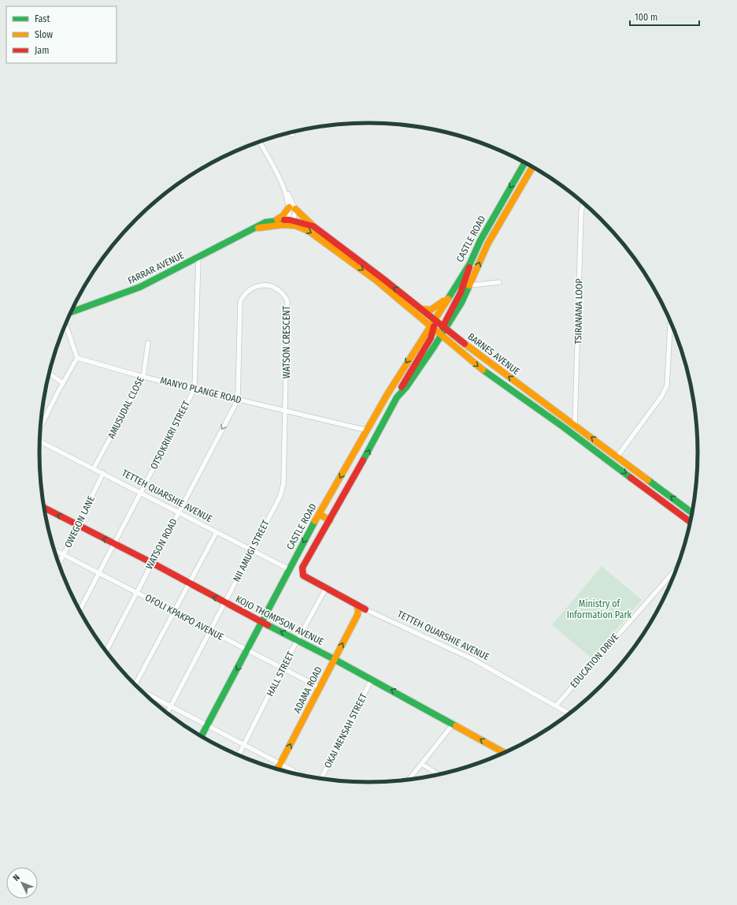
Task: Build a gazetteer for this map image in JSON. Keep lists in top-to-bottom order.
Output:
{
  "streets": {
    "main road": [
      "CASTLE ROAD",
      "FARRAR AVENUE",
      "BARNES AVENUE",
      "TETTEH QUARSHIE AVENUE",
      "KOJO THOMPSON AVENUE",
      "ADAMA ROAD"
    ],
    "street": [
      "TSIRANANA LOOP",
      "WATSON CRESCENT",
      "MANYO PLANGE ROAD",
      "AMUSUDAL CLOSE",
      "OTSOKRIKRI STREET",
      "OWEGON LANE",
      "WATSON ROAD",
      "NII AMUGI STREET",
      "OFOLI KPAKPO AVENUE",
      "EDUCATION DRIVE",
      "HALL STREET",
      "OKAI MENSAH STREET"
    ]
  },
  "crossings": [
    ["CASTLE ROAD", "BARNES AVENUE"],
    ["CASTLE ROAD", "MANYO PLANGE ROAD"],
    ["CASTLE ROAD", "TETTEH QUARSHIE AVENUE"],
    ["CASTLE ROAD", "OFOLI KPAKPO AVENUE"],
    ["CASTLE ROAD", "KOJO THOMPSON AVENUE"],
    ["FARRAR AVENUE", "BARNES AVENUE"],
    ["FARRAR AVENUE", "OTSOKRIKRI STREET"],
    ["TSIRANANA LOOP", "BARNES AVENUE"],
    ["WATSON CRESCENT", "MANYO PLANGE ROAD"],
    ["WATSON CRESCENT", "WATSON ROAD"],
    ["WATSON CRESCENT", "NII AMUGI STREET"],
    ["MANYO PLANGE ROAD", "AMUSUDAL CLOSE"],
    ["MANYO PLANGE ROAD", "OTSOKRIKRI STREET"],
    ["MANYO PLANGE ROAD", "WATSON ROAD"],
    ["MANYO PLANGE ROAD", "NII AMUGI STREET"],
    ["AMUSUDAL CLOSE", "TETTEH QUARSHIE AVENUE"],
    ["OTSOKRIKRI STREET", "TETTEH QUARSHIE AVENUE"],
    ["OTSOKRIKRI STREET", "OFOLI KPAKPO AVENUE"],
    ["OTSOKRIKRI STREET", "KOJO THOMPSON AVENUE"],
    ["TETTEH QUARSHIE AVENUE", "OWEGON LANE"],
    ["TETTEH QUARSHIE AVENUE", "WATSON ROAD"],
    ["TETTEH QUARSHIE AVENUE", "NII AMUGI STREET"],
    ["TETTEH QUARSHIE AVENUE", "EDUCATION DRIVE"],
    ["TETTEH QUARSHIE AVENUE", "HALL STREET"],
    ["TETTEH QUARSHIE AVENUE", "ADAMA ROAD"],
    ["OWEGON LANE", "OFOLI KPAKPO AVENUE"],
    ["OWEGON LANE", "KOJO THOMPSON AVENUE"],
    ["WATSON ROAD", "OFOLI KPAKPO AVENUE"],
    ["WATSON ROAD", "KOJO THOMPSON AVENUE"],
    ["NII AMUGI STREET", "OFOLI KPAKPO AVENUE"],
    ["NII AMUGI STREET", "KOJO THOMPSON AVENUE"],
    ["OFOLI KPAKPO AVENUE", "HALL STREET"],
    ["OFOLI KPAKPO AVENUE", "ADAMA ROAD"],
    ["KOJO THOMPSON AVENUE", "HALL STREET"],
    ["KOJO THOMPSON AVENUE", "ADAMA ROAD"],
    ["KOJO THOMPSON AVENUE", "OKAI MENSAH STREET"]
  ],
  "one_way": ["WATSON ROAD", "KOJO THOMPSON AVENUE", "ADAMA ROAD"],
  "parks": ["Ministry of Information Park"],
  "legend": ["Fast", "Slow", "Jam"],
  "scale_bar": "100 m",
  "north": "top left"
}
